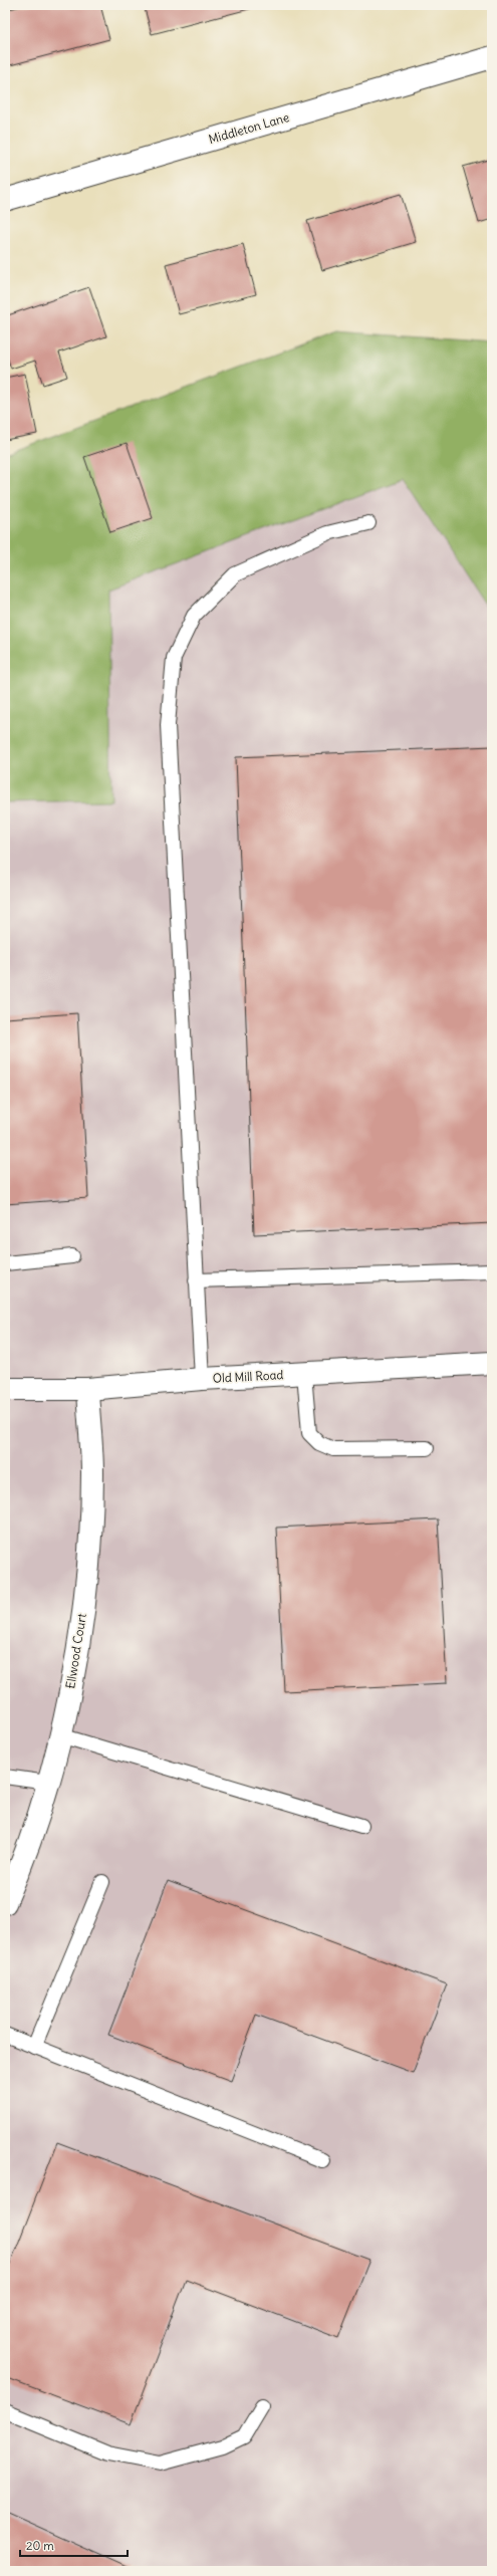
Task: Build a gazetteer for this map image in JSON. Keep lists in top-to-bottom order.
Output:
{
  "streets": {
    "street": ["Middleton Lane", "Old Mill Road", "Ellwood Court"]
  },
  "crossings": [
    ["Old Mill Road", "Ellwood Court"]
  ],
  "scale_bar": "20 m"
}
